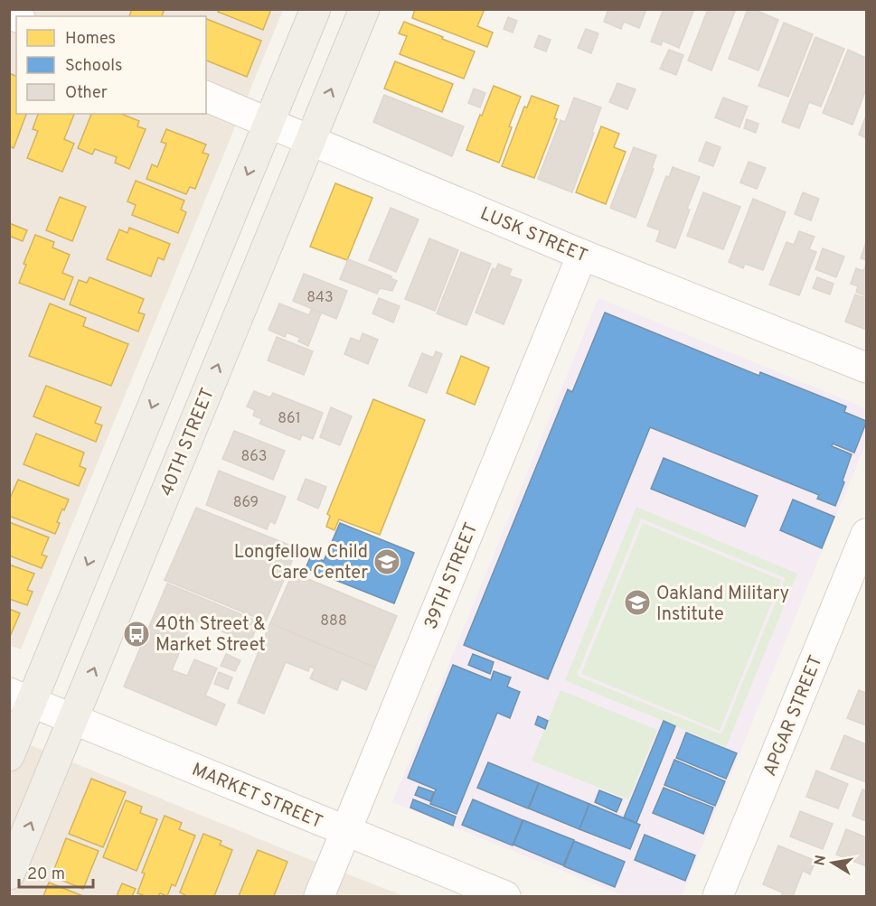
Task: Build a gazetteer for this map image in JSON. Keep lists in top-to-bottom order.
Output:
{
  "streets": {
    "main road": ["40TH STREET"],
    "street": [
      "LUSK STREET",
      "39TH STREET",
      "APGAR STREET",
      "MARKET STREET"
    ]
  },
  "crossings": [
    ["LUSK STREET", "40TH STREET"],
    ["LUSK STREET", "39TH STREET"],
    ["40TH STREET", "MARKET STREET"],
    ["39TH STREET", "MARKET STREET"]
  ],
  "places": {
    "school or university": ["Longfellow Child Care Center", "Oakland Military Institute"],
    "bus stop": ["40th Street & Market Street"]
  },
  "house_numbers": [
    "843",
    "861",
    "863",
    "869",
    "888"
  ],
  "legend": ["Homes", "Schools", "Other"],
  "scale_bar": "20 m",
  "north": "left"
}
